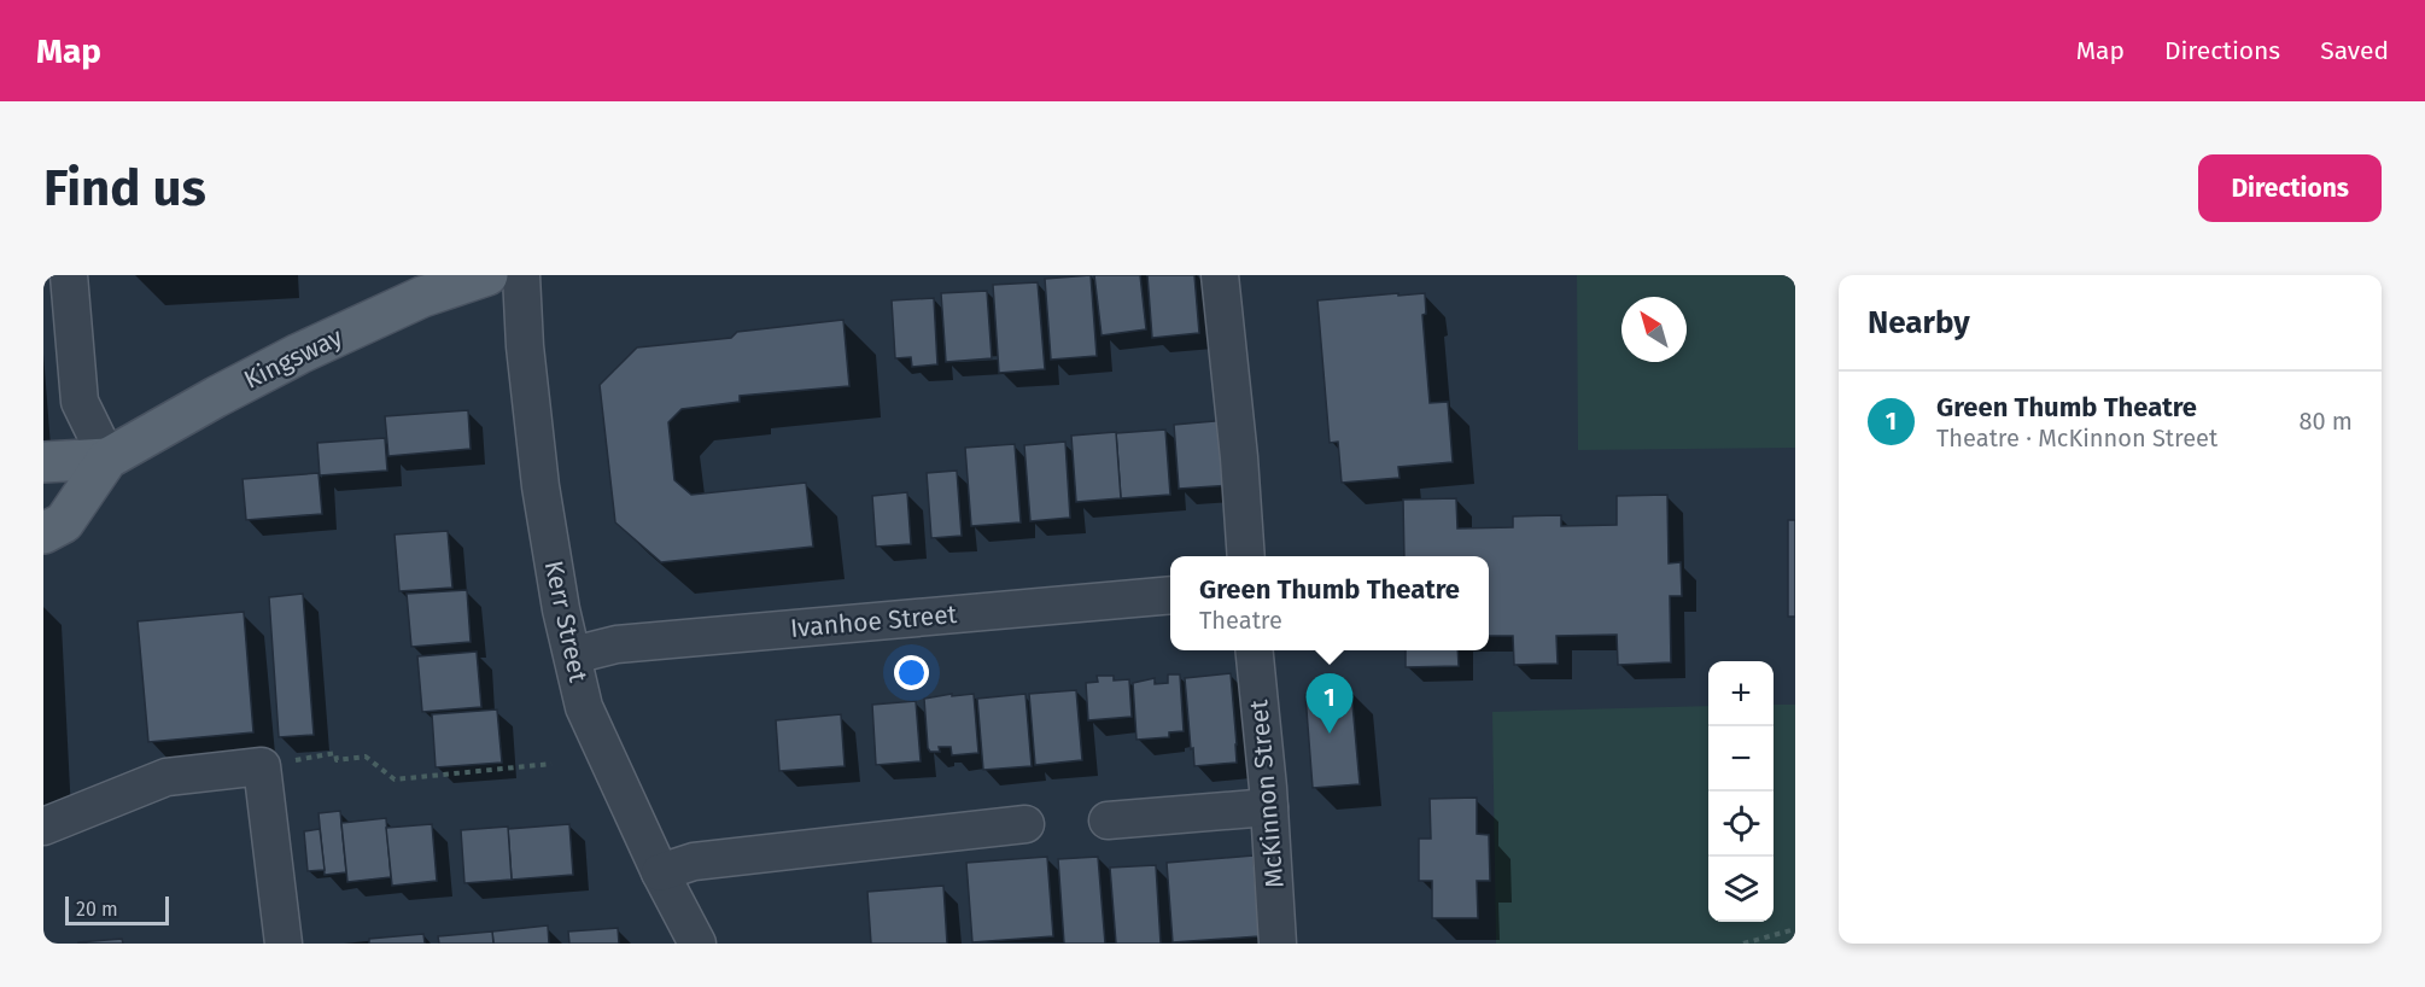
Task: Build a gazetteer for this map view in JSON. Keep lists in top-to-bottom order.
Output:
{
  "streets": {
    "main road": ["Kingsway"],
    "street": ["Kerr Street", "Ivanhoe Street", "McKinnon Street"]
  },
  "crossings": [
    ["Kerr Street", "Ivanhoe Street"]
  ],
  "scale_bar": "20 m",
  "north": "top left",
  "page": {
    "header": "Map",
    "nav": ["Map", "Directions", "Saved"],
    "buttons": "Directions",
    "title": "Find us",
    "heading": "Nearby",
    "list": [
      {
        "mark": "1",
        "name": "Green Thumb Theatre",
        "note": "Theatre · McKinnon Street",
        "value": "80 m"
      }
    ],
    "popup": ["Green Thumb Theatre", "Theatre"],
    "map_buttons": ["+", "−"],
    "pins": "1",
    "scale": "20 m"
  }
}
